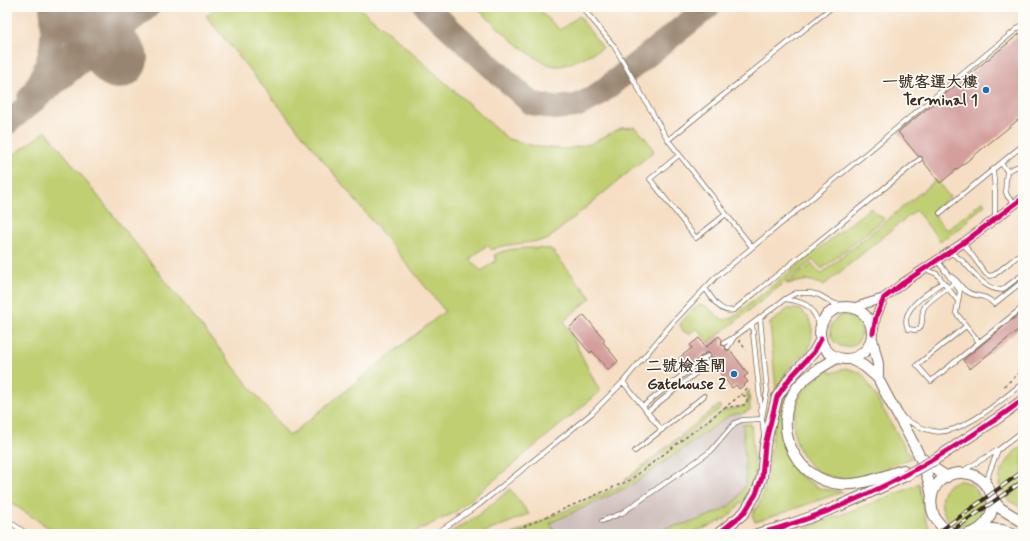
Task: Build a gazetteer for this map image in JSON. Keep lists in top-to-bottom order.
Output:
{
  "places": ["一號客運大樓 Terminal 1", "二號檢查閘 Gatehouse 2"]
}
